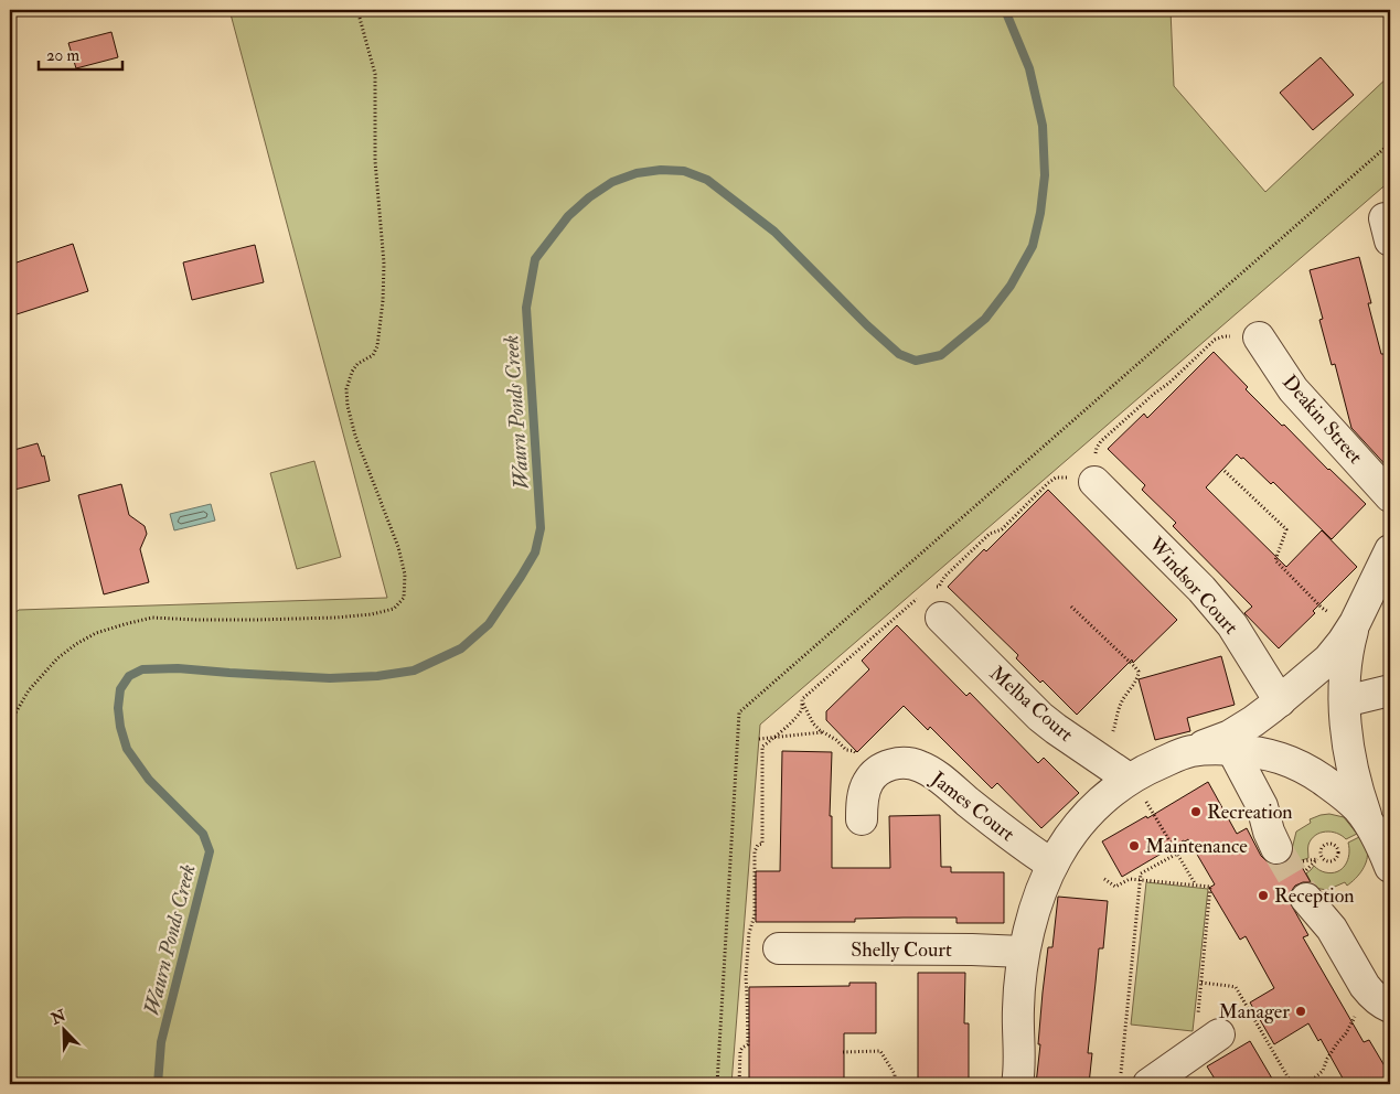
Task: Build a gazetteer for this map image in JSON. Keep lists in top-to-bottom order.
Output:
{
  "streets": {
    "street": [
      "Deakin Street",
      "Windsor Court",
      "Melba Court",
      "James Court",
      "Shelly Court"
    ]
  },
  "water": ["Waurn Ponds Creek"],
  "places": [
    "Recreation",
    "Maintenance",
    "Reception",
    "Manager"
  ],
  "scale_bar": "20 m",
  "north": "top left"
}
